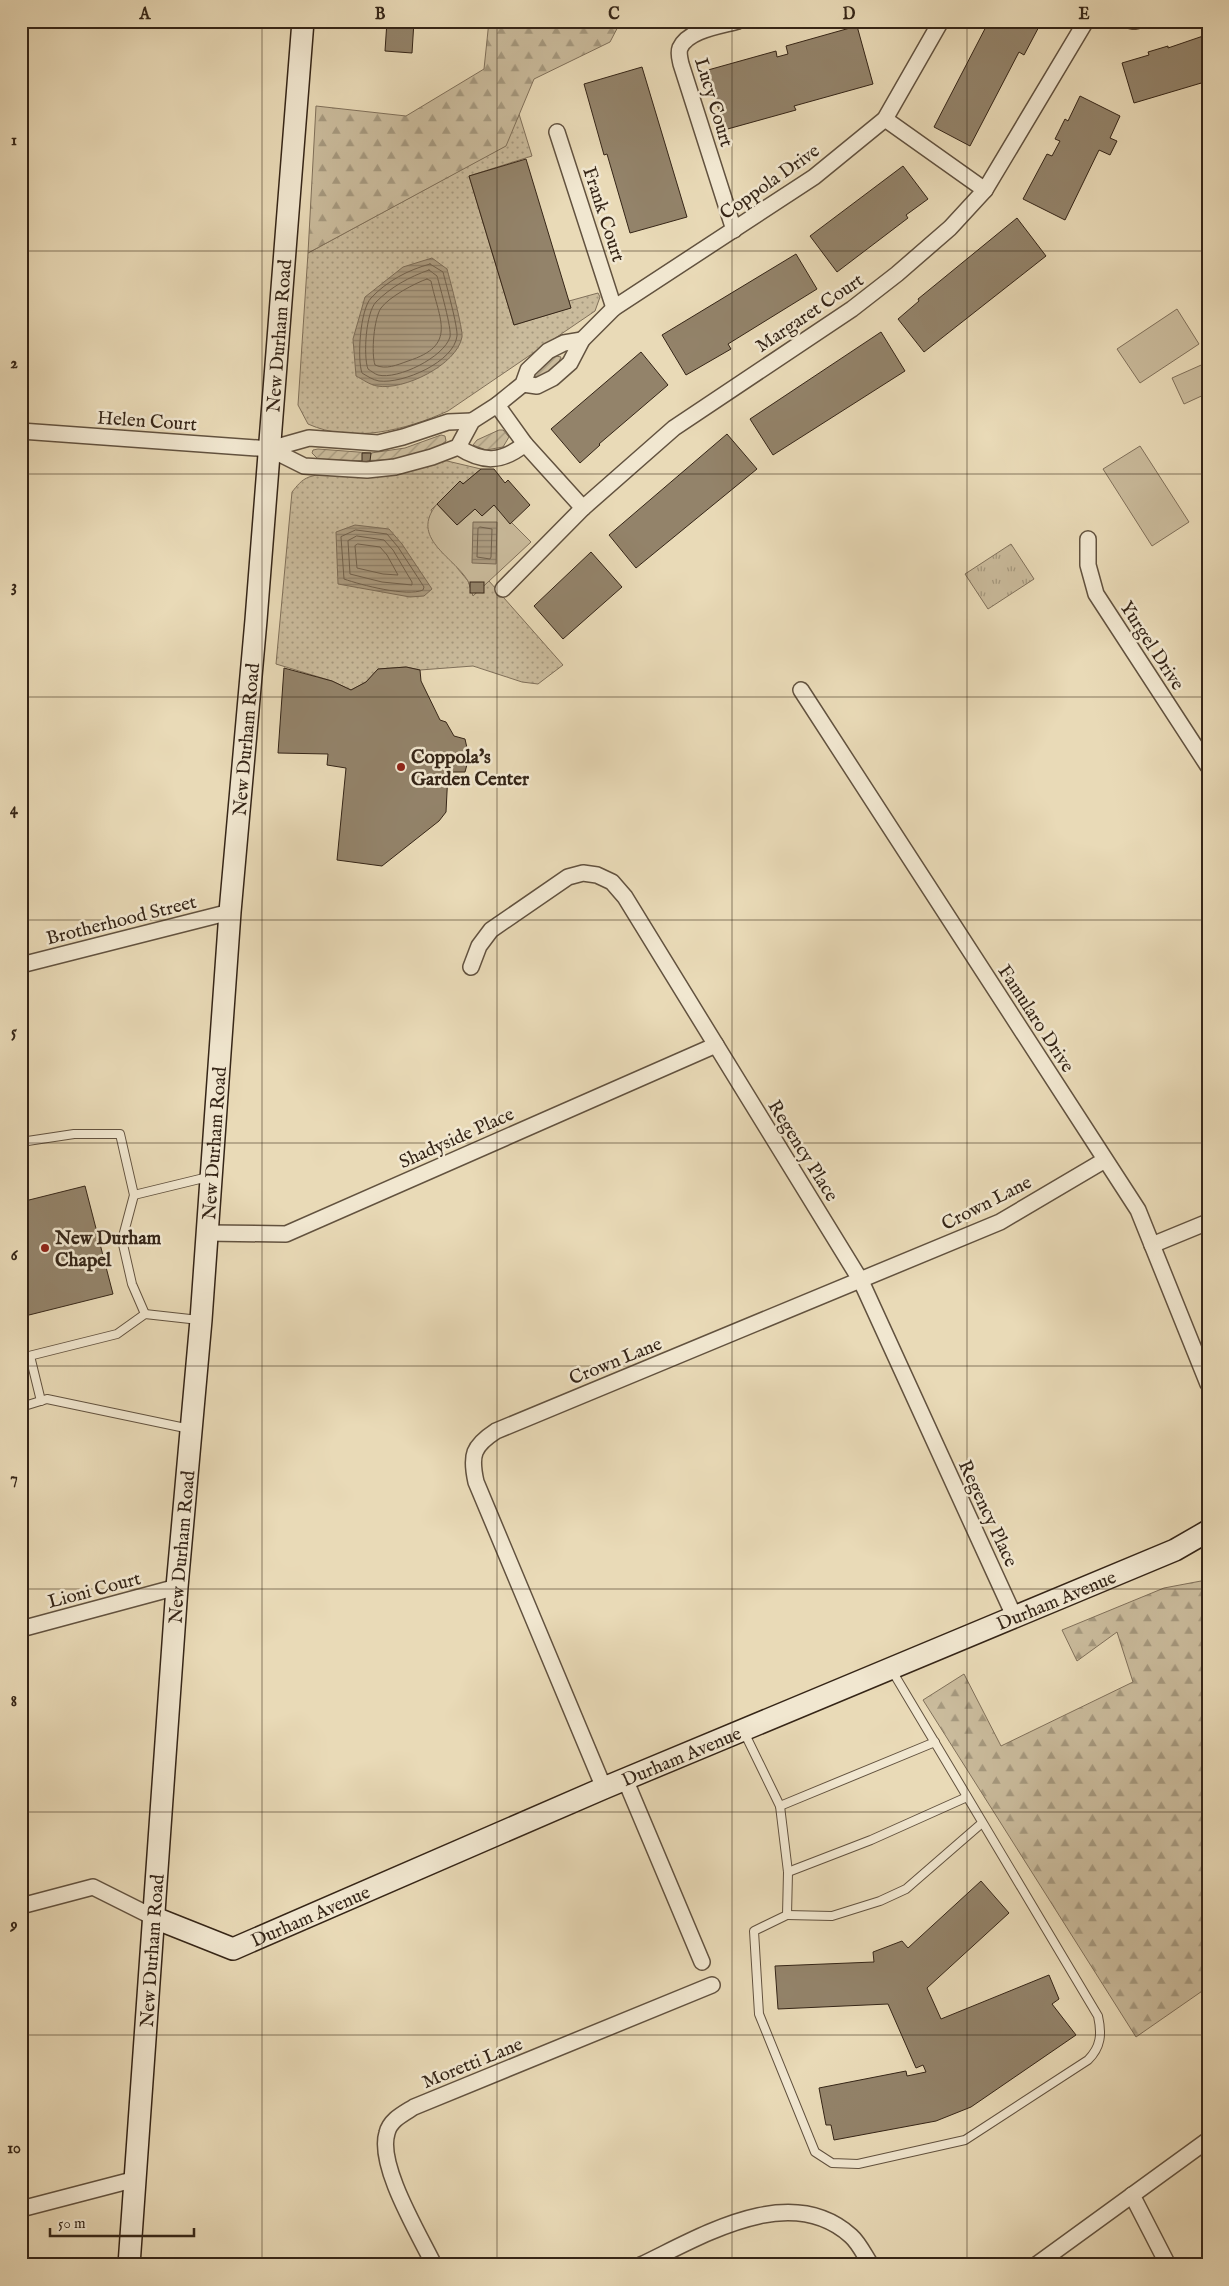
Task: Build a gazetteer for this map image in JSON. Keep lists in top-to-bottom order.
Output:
{
  "streets": {
    "main road": ["New Durham Road", "Durham Avenue"],
    "street": [
      "Lucy Court",
      "Coppola Drive",
      "Frank Court",
      "Margaret Court",
      "Helen Court",
      "Yurgel Drive",
      "Brotherhood Street",
      "Famularo Drive",
      "Shadyside Place",
      "Regency Place",
      "Crown Lane",
      "Lioni Court",
      "Moretti Lane"
    ]
  },
  "crossings": [
    ["Lucy Court", "Coppola Drive"],
    ["Coppola Drive", "Frank Court"],
    ["Coppola Drive", "New Durham Road"],
    ["Coppola Drive", "Helen Court"],
    ["New Durham Road", "Helen Court"],
    ["New Durham Road", "Brotherhood Street"],
    ["New Durham Road", "Shadyside Place"],
    ["New Durham Road", "Lioni Court"],
    ["New Durham Road", "Durham Avenue"],
    ["Famularo Drive", "Crown Lane"],
    ["Shadyside Place", "Regency Place"],
    ["Regency Place", "Crown Lane"],
    ["Regency Place", "Durham Avenue"],
    ["Crown Lane", "Durham Avenue"]
  ],
  "places": ["Coppola's Garden Center", "New Durham Chapel"],
  "scale_bar": "50 m",
  "grid": {
    "columns": [
      "A",
      "B",
      "C",
      "D",
      "E"
    ],
    "rows": [
      "1",
      "2",
      "3",
      "4",
      "5",
      "6",
      "7",
      "8",
      "9",
      "10"
    ]
  }
}
